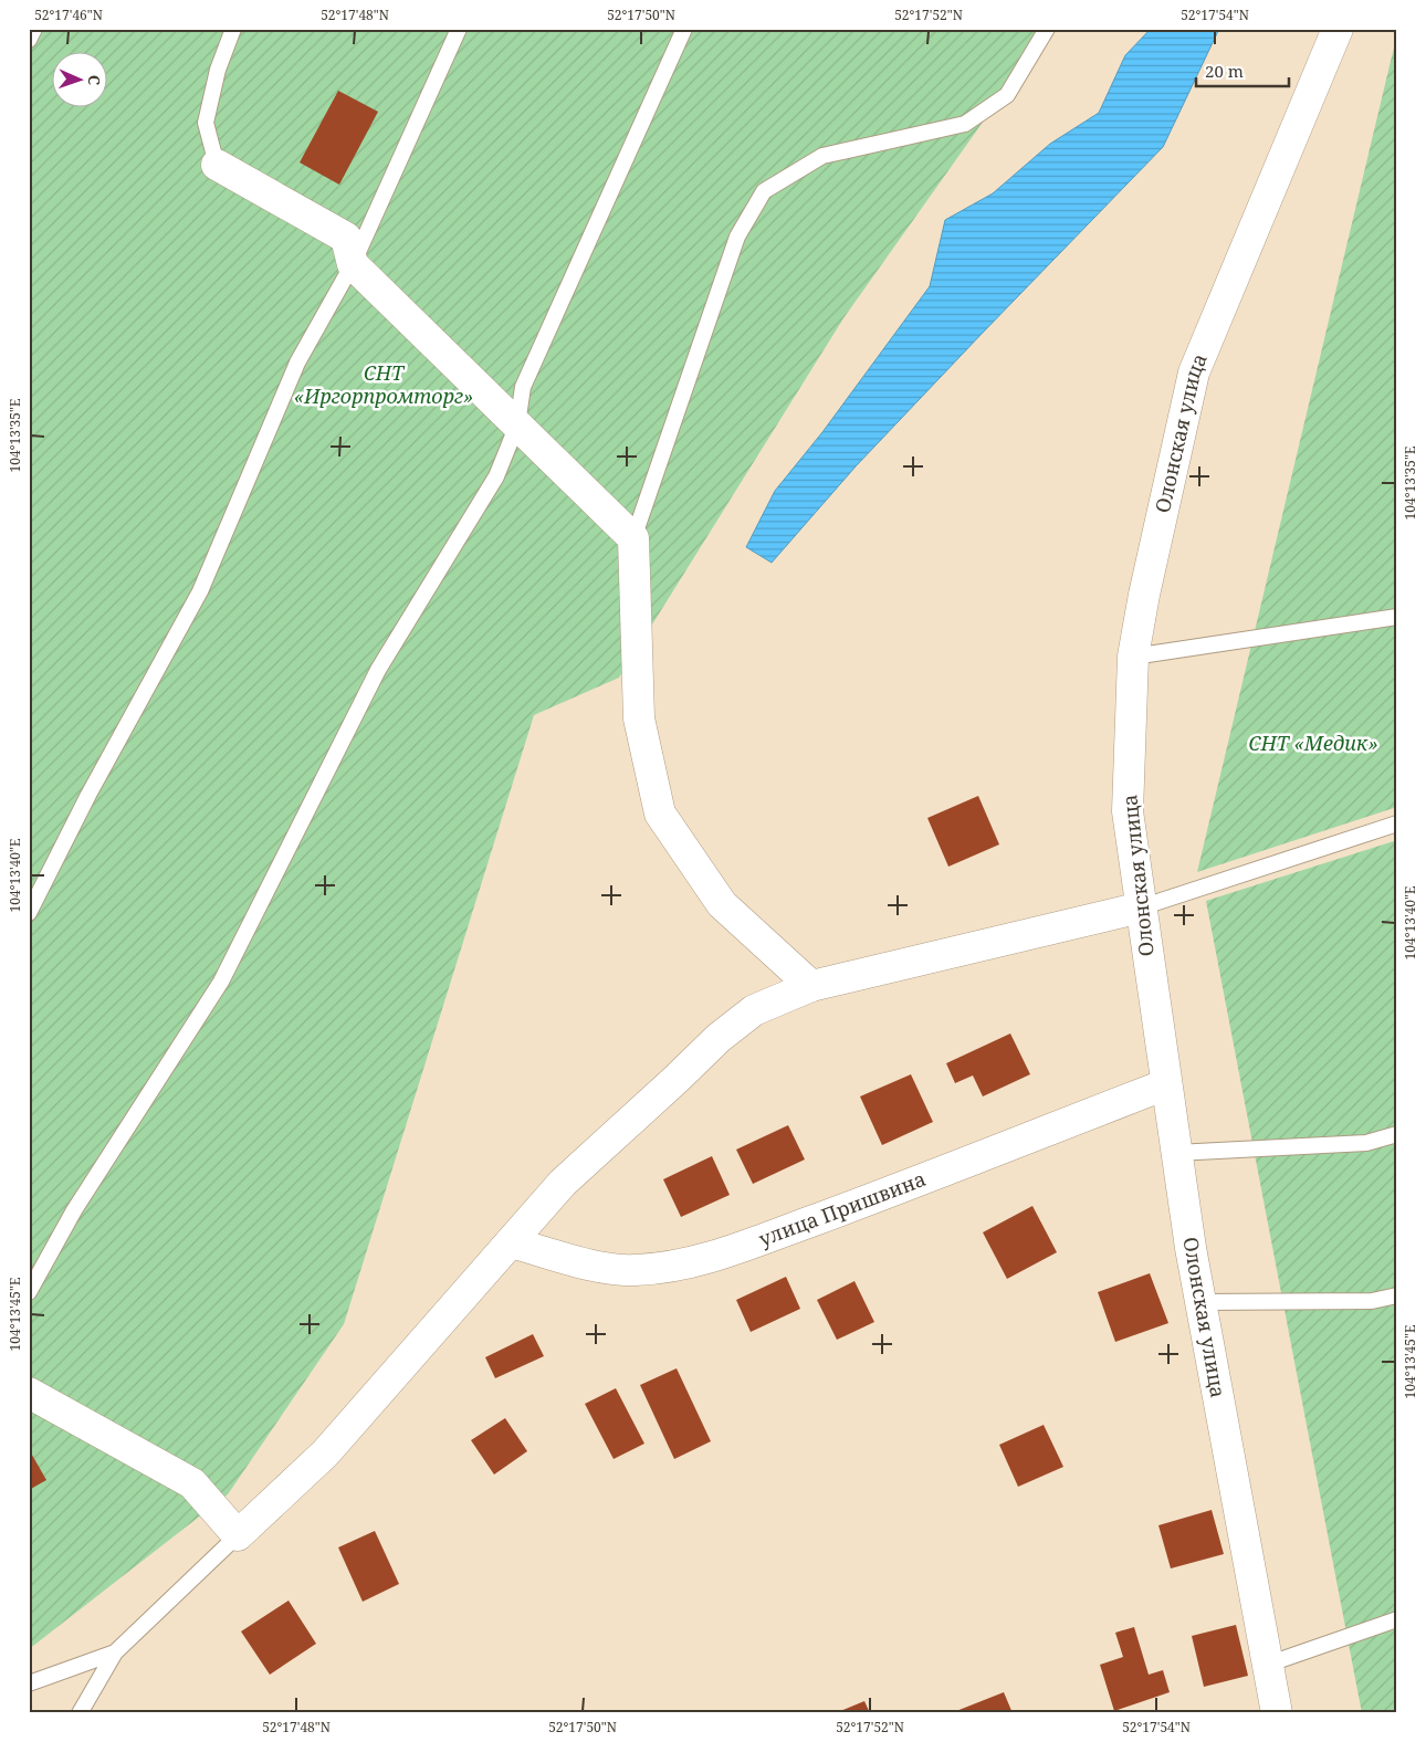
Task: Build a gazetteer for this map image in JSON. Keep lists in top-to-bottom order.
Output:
{
  "streets": {
    "street": ["Олонская улица", "улица Пришвина"]
  },
  "crossings": [
    ["Олонская улица", "улица Пришвина"]
  ],
  "parks": ["СНТ «Иргорпромторг»", "СНТ «Медик»"],
  "scale_bar": "20 m",
  "north": "right",
  "coordinates": [
    "52°17'46\"N",
    "52°17'48\"N",
    "52°17'50\"N",
    "52°17'52\"N",
    "52°17'54\"N",
    "104°13'35\"E",
    "104°13'40\"E",
    "104°13'45\"E"
  ]
}
